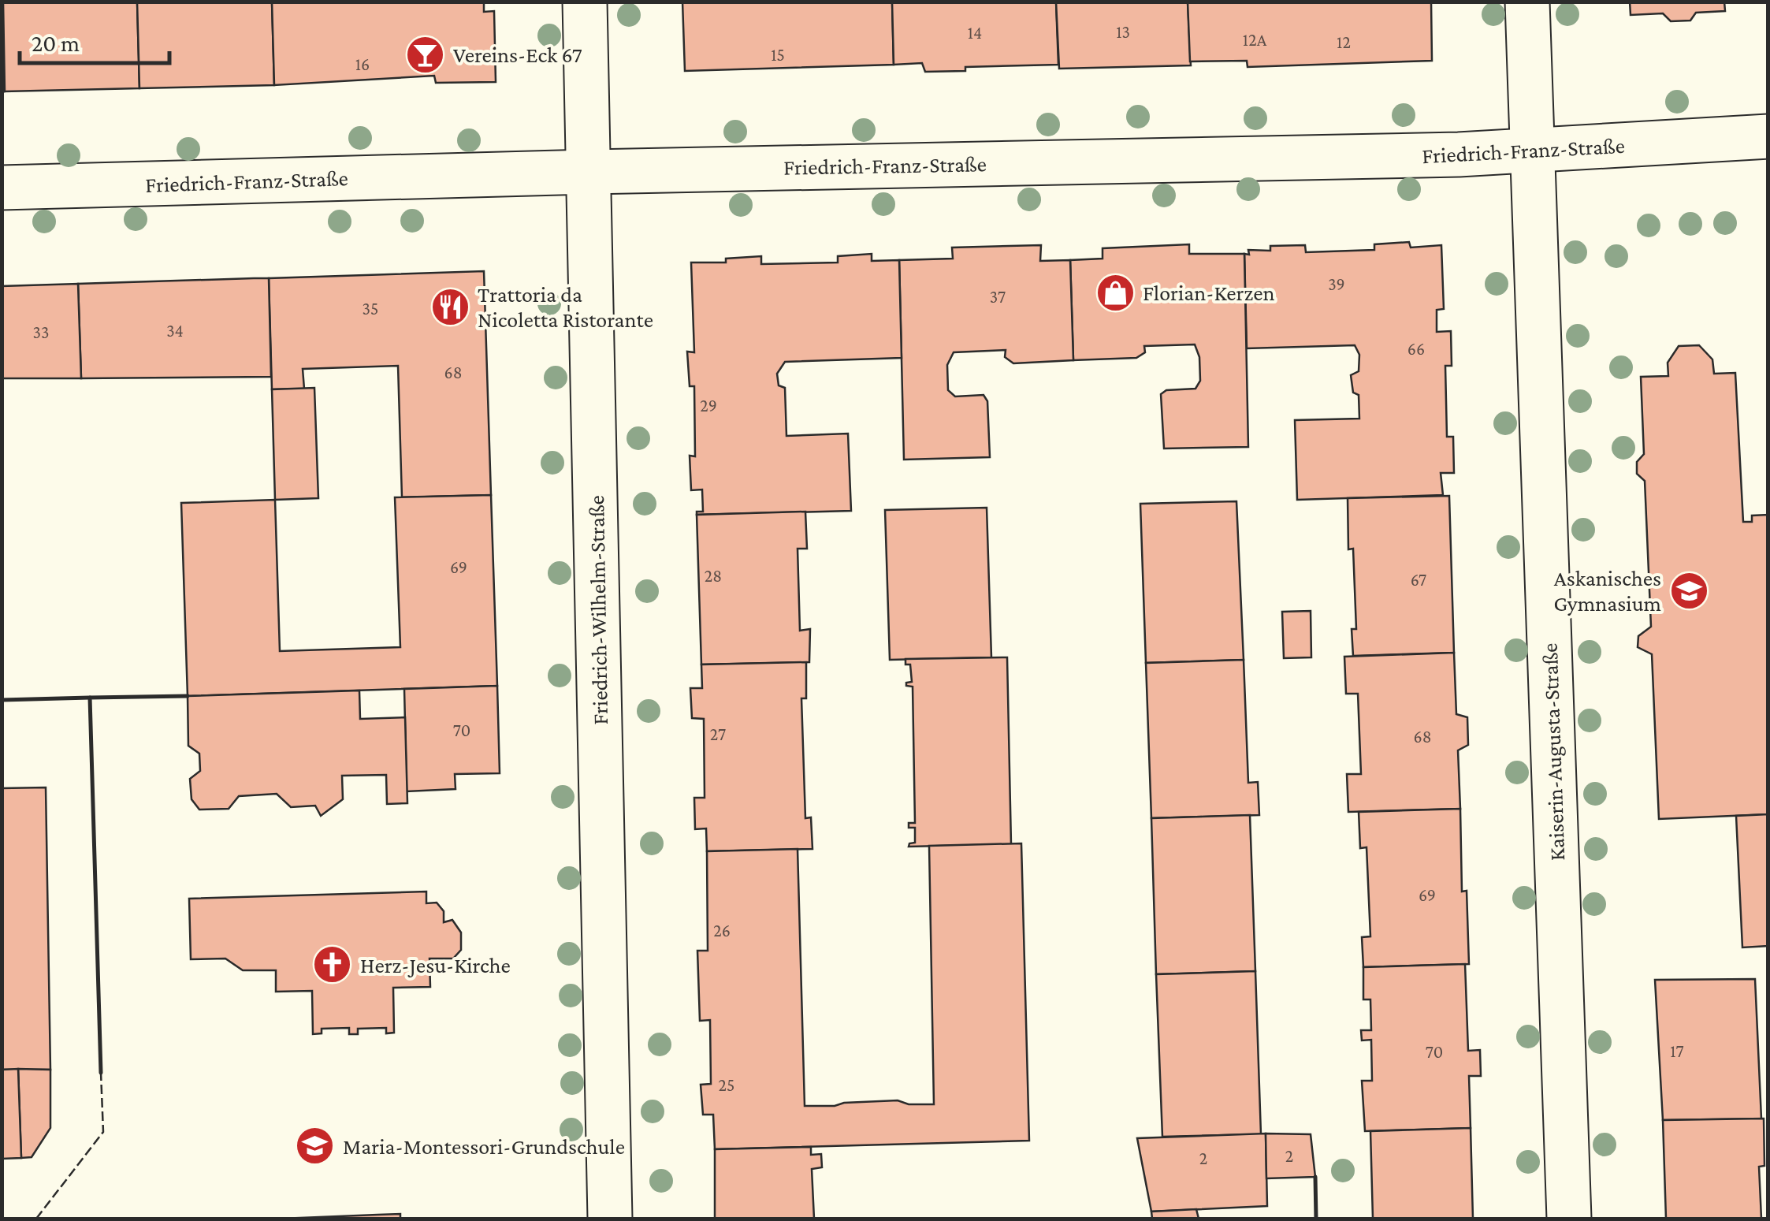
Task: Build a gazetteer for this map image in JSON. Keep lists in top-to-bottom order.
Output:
{
  "streets": {
    "street": ["Friedrich-Franz-Straße", "Friedrich-Wilhelm-Straße", "Kaiserin-Augusta-Straße"]
  },
  "crossings": [
    ["Friedrich-Franz-Straße", "Friedrich-Wilhelm-Straße"],
    ["Friedrich-Franz-Straße", "Kaiserin-Augusta-Straße"]
  ],
  "places": {
    "bar": ["Vereins-Eck 67"],
    "shop": ["Florian-Kerzen"],
    "restaurant": ["Trattoria da Nicoletta Ristorante"],
    "school or university": ["Askanisches Gymnasium", "Maria-Montessori-Grundschule"],
    "church": ["Herz-Jesu-Kirche"]
  },
  "house_numbers": [
    "13",
    "14",
    "12A",
    "12",
    "15",
    "16",
    "39",
    "37",
    "35",
    "34",
    "33",
    "66",
    "68",
    "29",
    "69",
    "28",
    "67",
    "70",
    "27",
    "68",
    "69",
    "26",
    "17",
    "70",
    "25",
    "2",
    "2"
  ],
  "scale_bar": "20 m"
}
